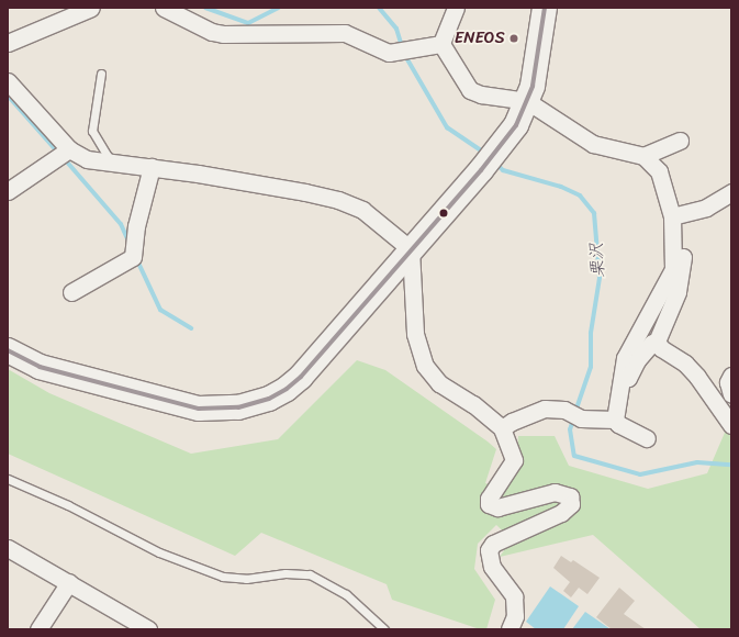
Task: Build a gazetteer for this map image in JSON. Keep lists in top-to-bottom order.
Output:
{
  "water": ["栗沢"],
  "places": ["ENEOS"]
}
